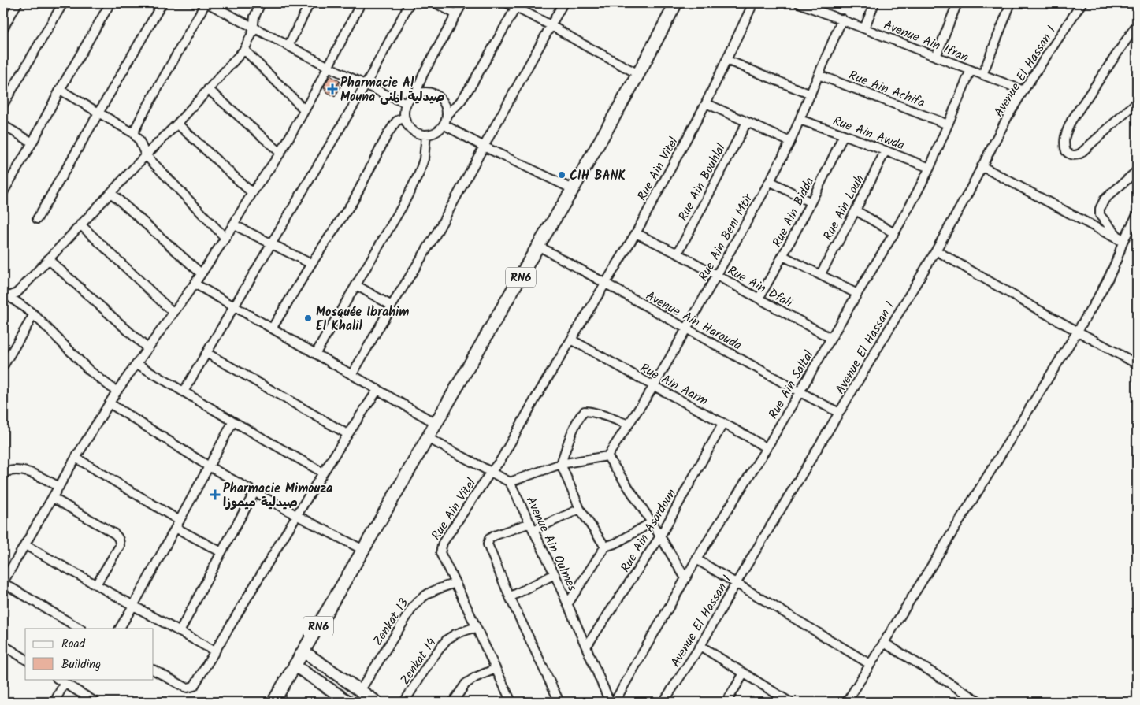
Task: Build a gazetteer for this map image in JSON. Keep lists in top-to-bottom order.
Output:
{
  "streets": {
    "main road": ["RN6"],
    "street": [
      "Avenue Ain Ifran",
      "Avenue El Hassan I",
      "Rue Ain Achifa",
      "Rue Ain Awda",
      "Rue Ain Vitel",
      "Rue Ain Bouhlal",
      "Rue Ain Louh",
      "Rue Ain Bidda",
      "Rue Ain Beni Mtir",
      "Rue Ain Dfali",
      "Avenue Ain Harouda",
      "Rue Ain Aarm",
      "Rue Ain Saltal",
      "Rue Ain Asardoun",
      "Avenue Ain Oulmes",
      "Zenkat 13",
      "Zenkat 14"
    ]
  },
  "crossings": [
    ["Avenue Ain Ifran", "Avenue El Hassan I"],
    ["Avenue Ain Ifran", "Rue Ain Beni Mtir"],
    ["Avenue Ain Ifran", "Rue Ain Saltal"],
    ["Avenue El Hassan I", "Avenue Ain Harouda"],
    ["Rue Ain Achifa", "Rue Ain Beni Mtir"],
    ["Rue Ain Achifa", "Rue Ain Saltal"],
    ["Rue Ain Awda", "Rue Ain Louh"],
    ["Rue Ain Awda", "Rue Ain Bidda"],
    ["Rue Ain Awda", "Rue Ain Beni Mtir"],
    ["Rue Ain Awda", "Rue Ain Saltal"],
    ["Rue Ain Vitel", "Rue Ain Dfali"],
    ["Rue Ain Vitel", "Avenue Ain Harouda"],
    ["Rue Ain Vitel", "Rue Ain Aarm"],
    ["Rue Ain Vitel", "Zenkat 13"],
    ["Rue Ain Vitel", "Zenkat 14"],
    ["Rue Ain Bouhlal", "Rue Ain Dfali"],
    ["Rue Ain Bidda", "Rue Ain Dfali"],
    ["Rue Ain Beni Mtir", "Rue Ain Dfali"],
    ["Rue Ain Beni Mtir", "Avenue Ain Harouda"],
    ["Rue Ain Beni Mtir", "Rue Ain Aarm"],
    ["RN6", "Avenue Ain Harouda"],
    ["Rue Ain Dfali", "Rue Ain Saltal"],
    ["Avenue Ain Harouda", "Rue Ain Saltal"],
    ["Rue Ain Aarm", "Rue Ain Saltal"],
    ["Rue Ain Aarm", "Rue Ain Asardoun"],
    ["Rue Ain Asardoun", "Avenue Ain Oulmes"]
  ],
  "places": {
    "health": ["Pharmacie Al Mouna صيدلية المنى", "Pharmacie Mimouza صيدلية ميموزا"],
    "other": ["CIH BANK", "Mosquée Ibrahim El Khalil"]
  },
  "legend": ["Road", "Building"]
}
